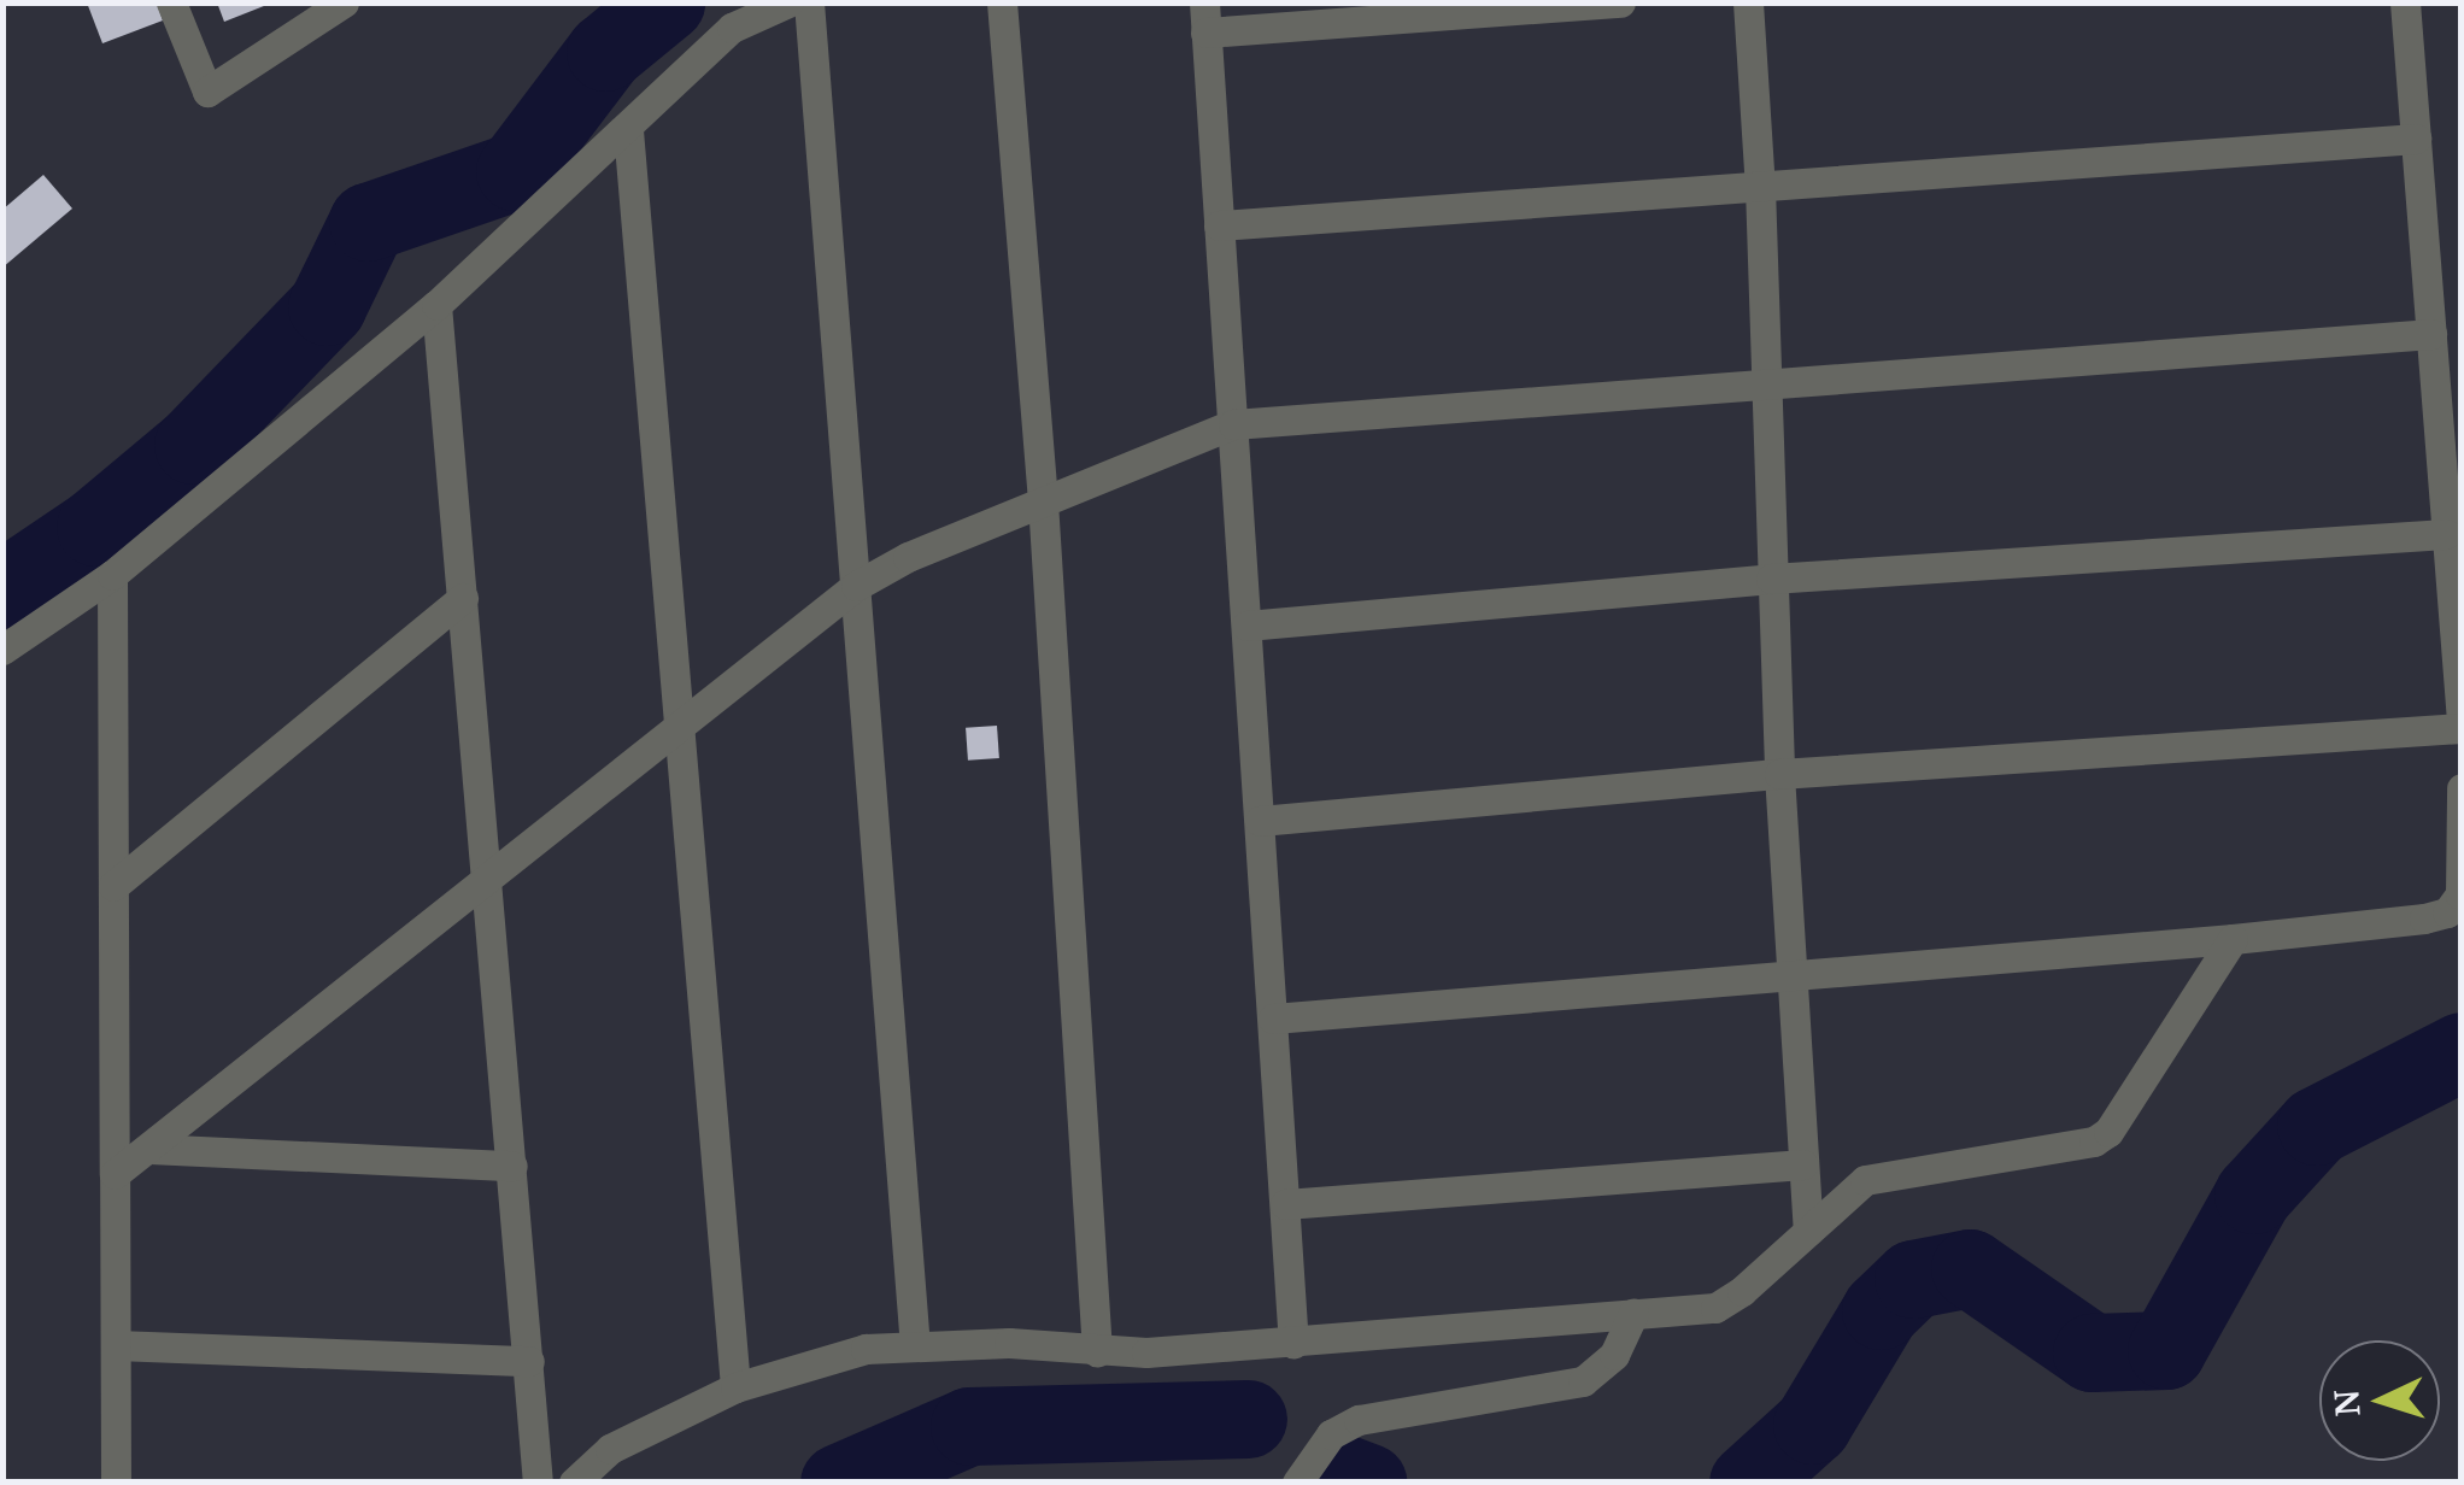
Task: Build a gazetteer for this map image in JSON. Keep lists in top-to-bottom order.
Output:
{
  "north": "left"
}
